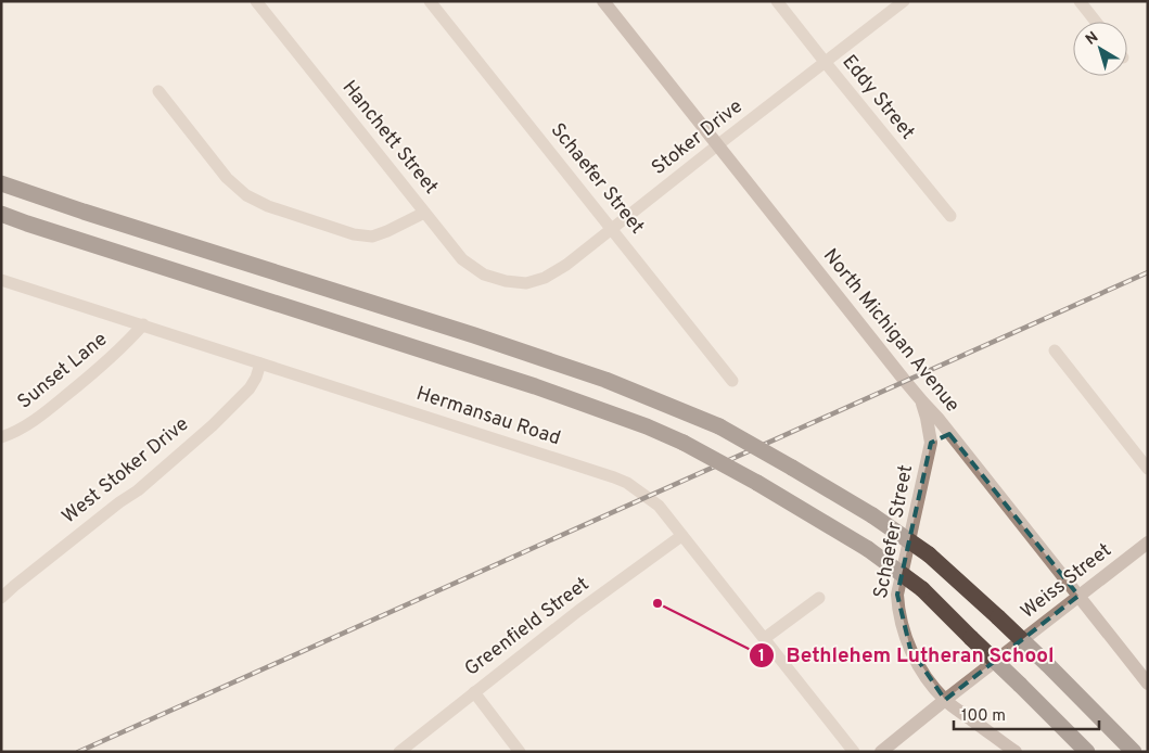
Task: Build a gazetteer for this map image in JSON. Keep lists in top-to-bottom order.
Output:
{
  "streets": {
    "street": [
      "Eddy Street",
      "Hanchett Street",
      "Stoker Drive",
      "Schaefer Street",
      "North Michigan Avenue",
      "Sunset Lane",
      "Hermansau Road",
      "West Stoker Drive",
      "Weiss Street",
      "Greenfield Street"
    ]
  },
  "crossings": [
    ["Eddy Street", "Stoker Drive"],
    ["Hanchett Street", "Stoker Drive"],
    ["Stoker Drive", "Schaefer Street"],
    ["Stoker Drive", "North Michigan Avenue"],
    ["Schaefer Street", "North Michigan Avenue"],
    ["Schaefer Street", "Weiss Street"],
    ["North Michigan Avenue", "Weiss Street"],
    ["Sunset Lane", "Hermansau Road"],
    ["Hermansau Road", "West Stoker Drive"],
    ["Hermansau Road", "Greenfield Street"]
  ],
  "places": ["Bethlehem Lutheran School"],
  "scale_bar": "100 m",
  "north": "top left"
}
